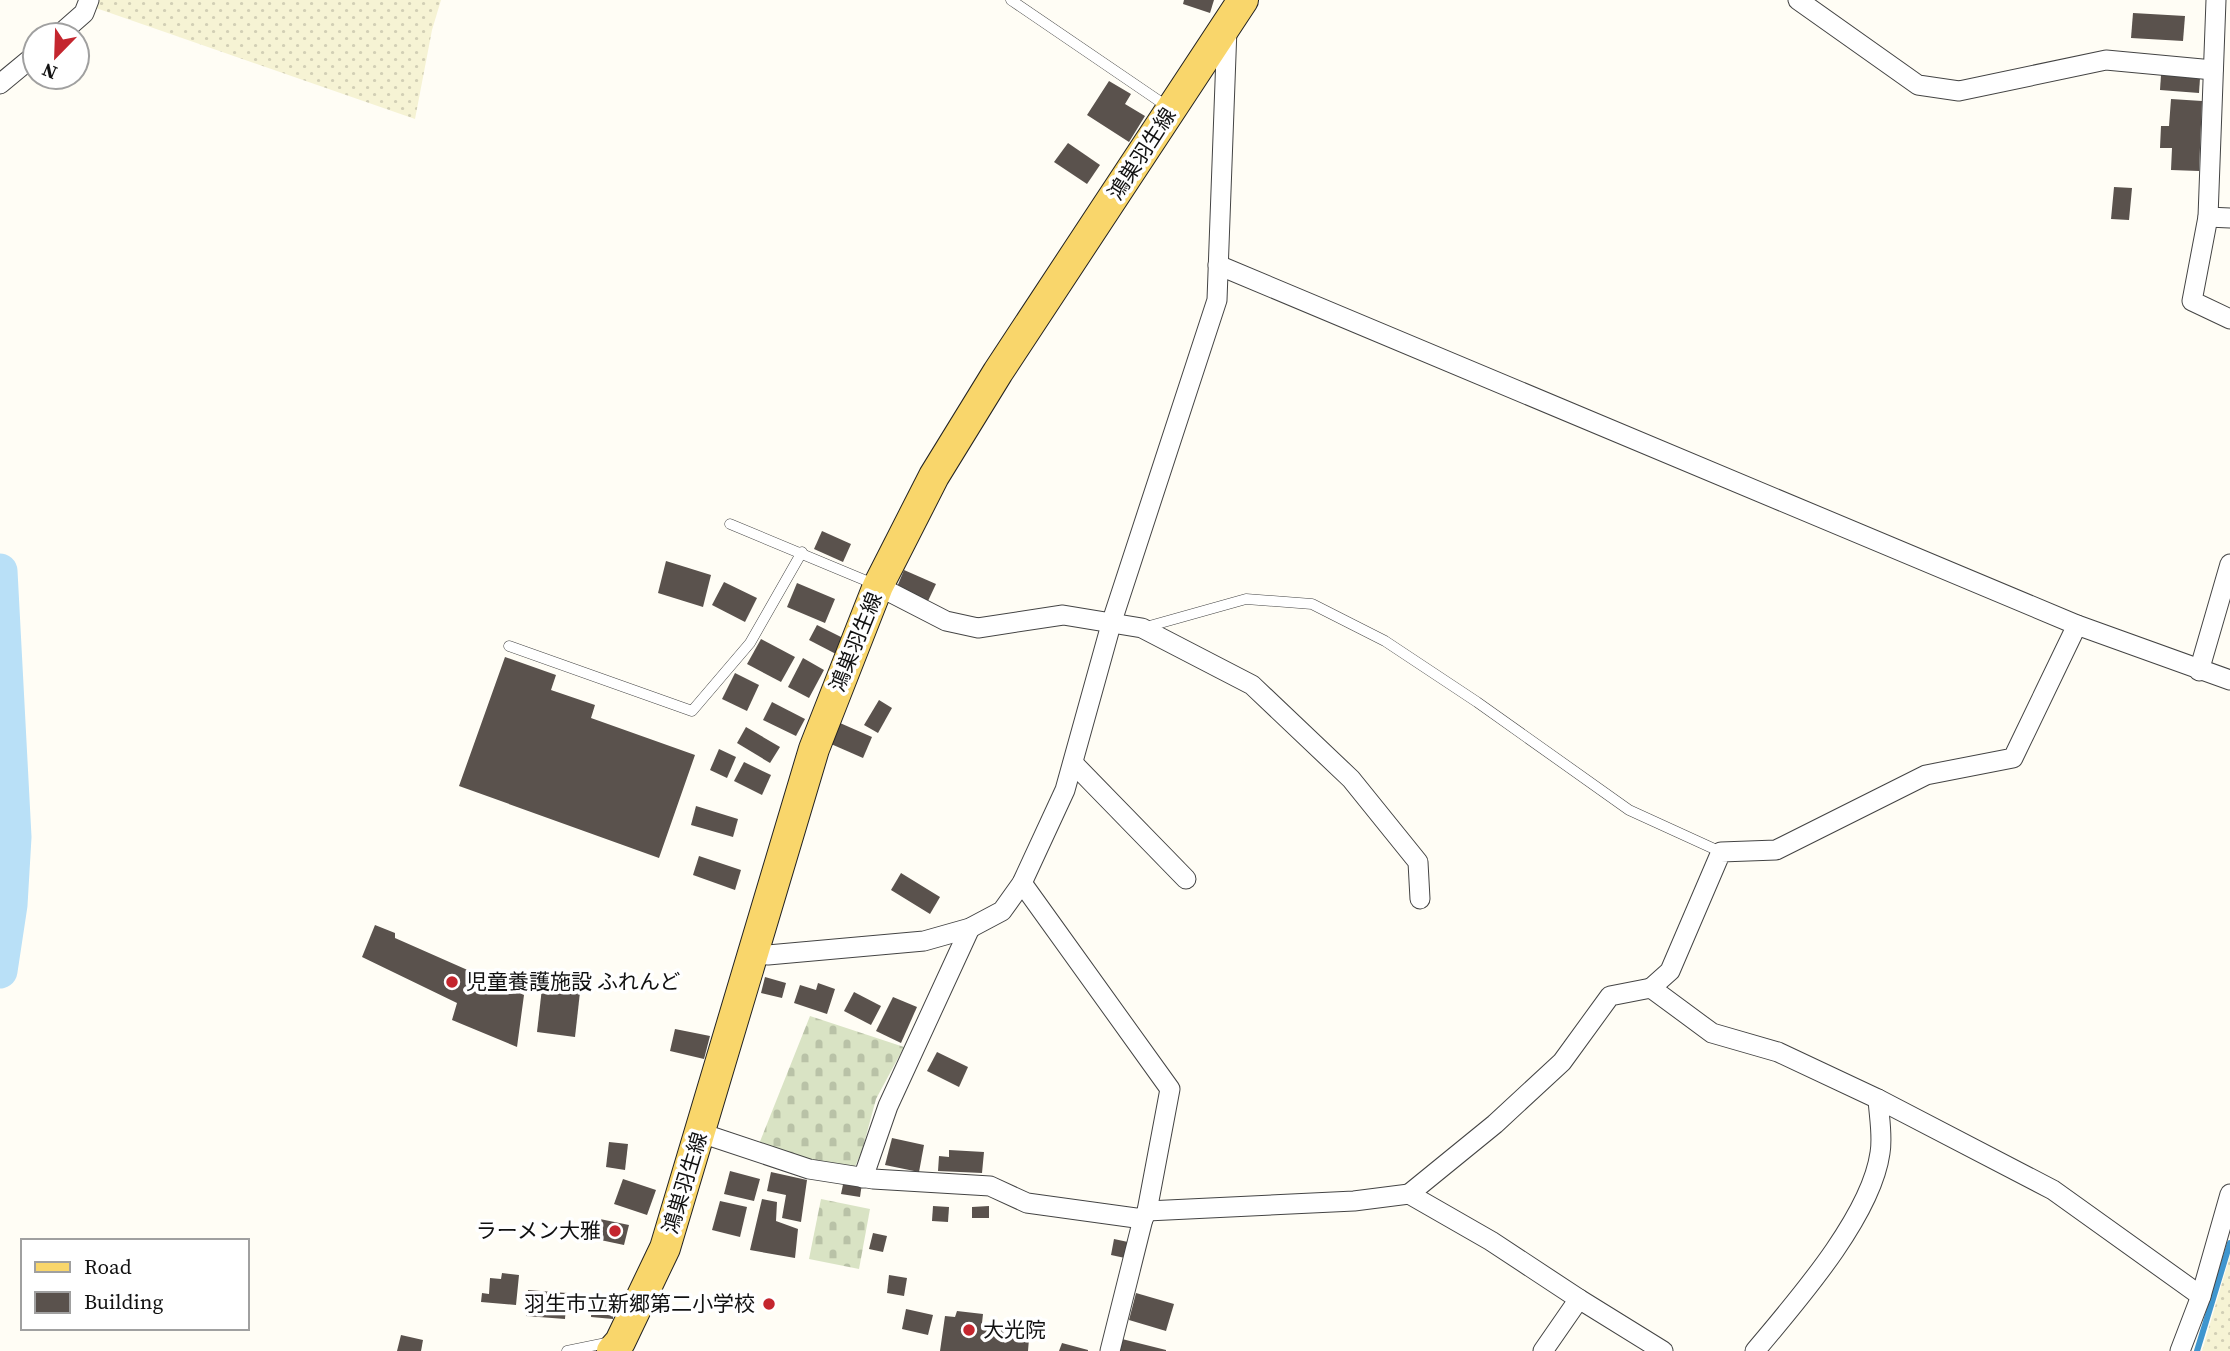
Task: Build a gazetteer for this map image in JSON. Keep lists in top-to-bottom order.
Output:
{
  "streets": {
    "main road": ["鴻巣羽生線"]
  },
  "places": [
    "児童養護施設 ふれんど",
    "ラーメン大雅",
    "羽生市立新郷第二小学校",
    "大光院"
  ],
  "legend": ["Road", "Building"],
  "north": "bottom left"
}
